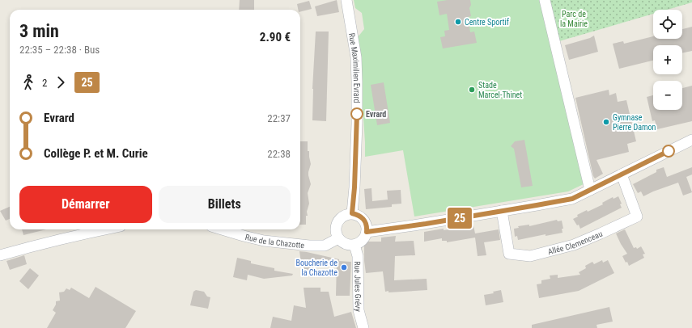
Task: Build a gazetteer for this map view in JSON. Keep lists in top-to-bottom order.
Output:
{
  "streets": {
    "street": [
      "Rue Maximilien Evrard",
      "Rue de la Chazotte",
      "Allée Clemenceau",
      "Rue Jules Grévy"
    ]
  },
  "crossings": [
    ["Rue Maximilien Evrard", "Rue de la Chazotte"],
    ["Rue Maximilien Evrard", "Rue Jules Grévy"],
    ["Rue de la Chazotte", "Rue Jules Grévy"]
  ],
  "parks": ["Parc de la Mairie"],
  "places": [
    "Centre Sportif",
    "Stade Marcel-Thinet",
    "Evrard",
    "Gymnase Pierre Damon",
    "Boucherie de la Chazotte"
  ],
  "lines": ["bus line 25"],
  "page": {
    "on_map": "25",
    "map_buttons": ["+", "−"],
    "heading": ["3 min", "22:35 – 22:38 · Bus", "2.90 €"],
    "legs": ["2", "25"],
    "list": [
      {
        "name": "Evrard",
        "value": "22:37"
      },
      {
        "name": "Collège P. et M. Curie",
        "value": "22:38"
      }
    ],
    "buttons": ["Démarrer", "Billets"]
  }
}
